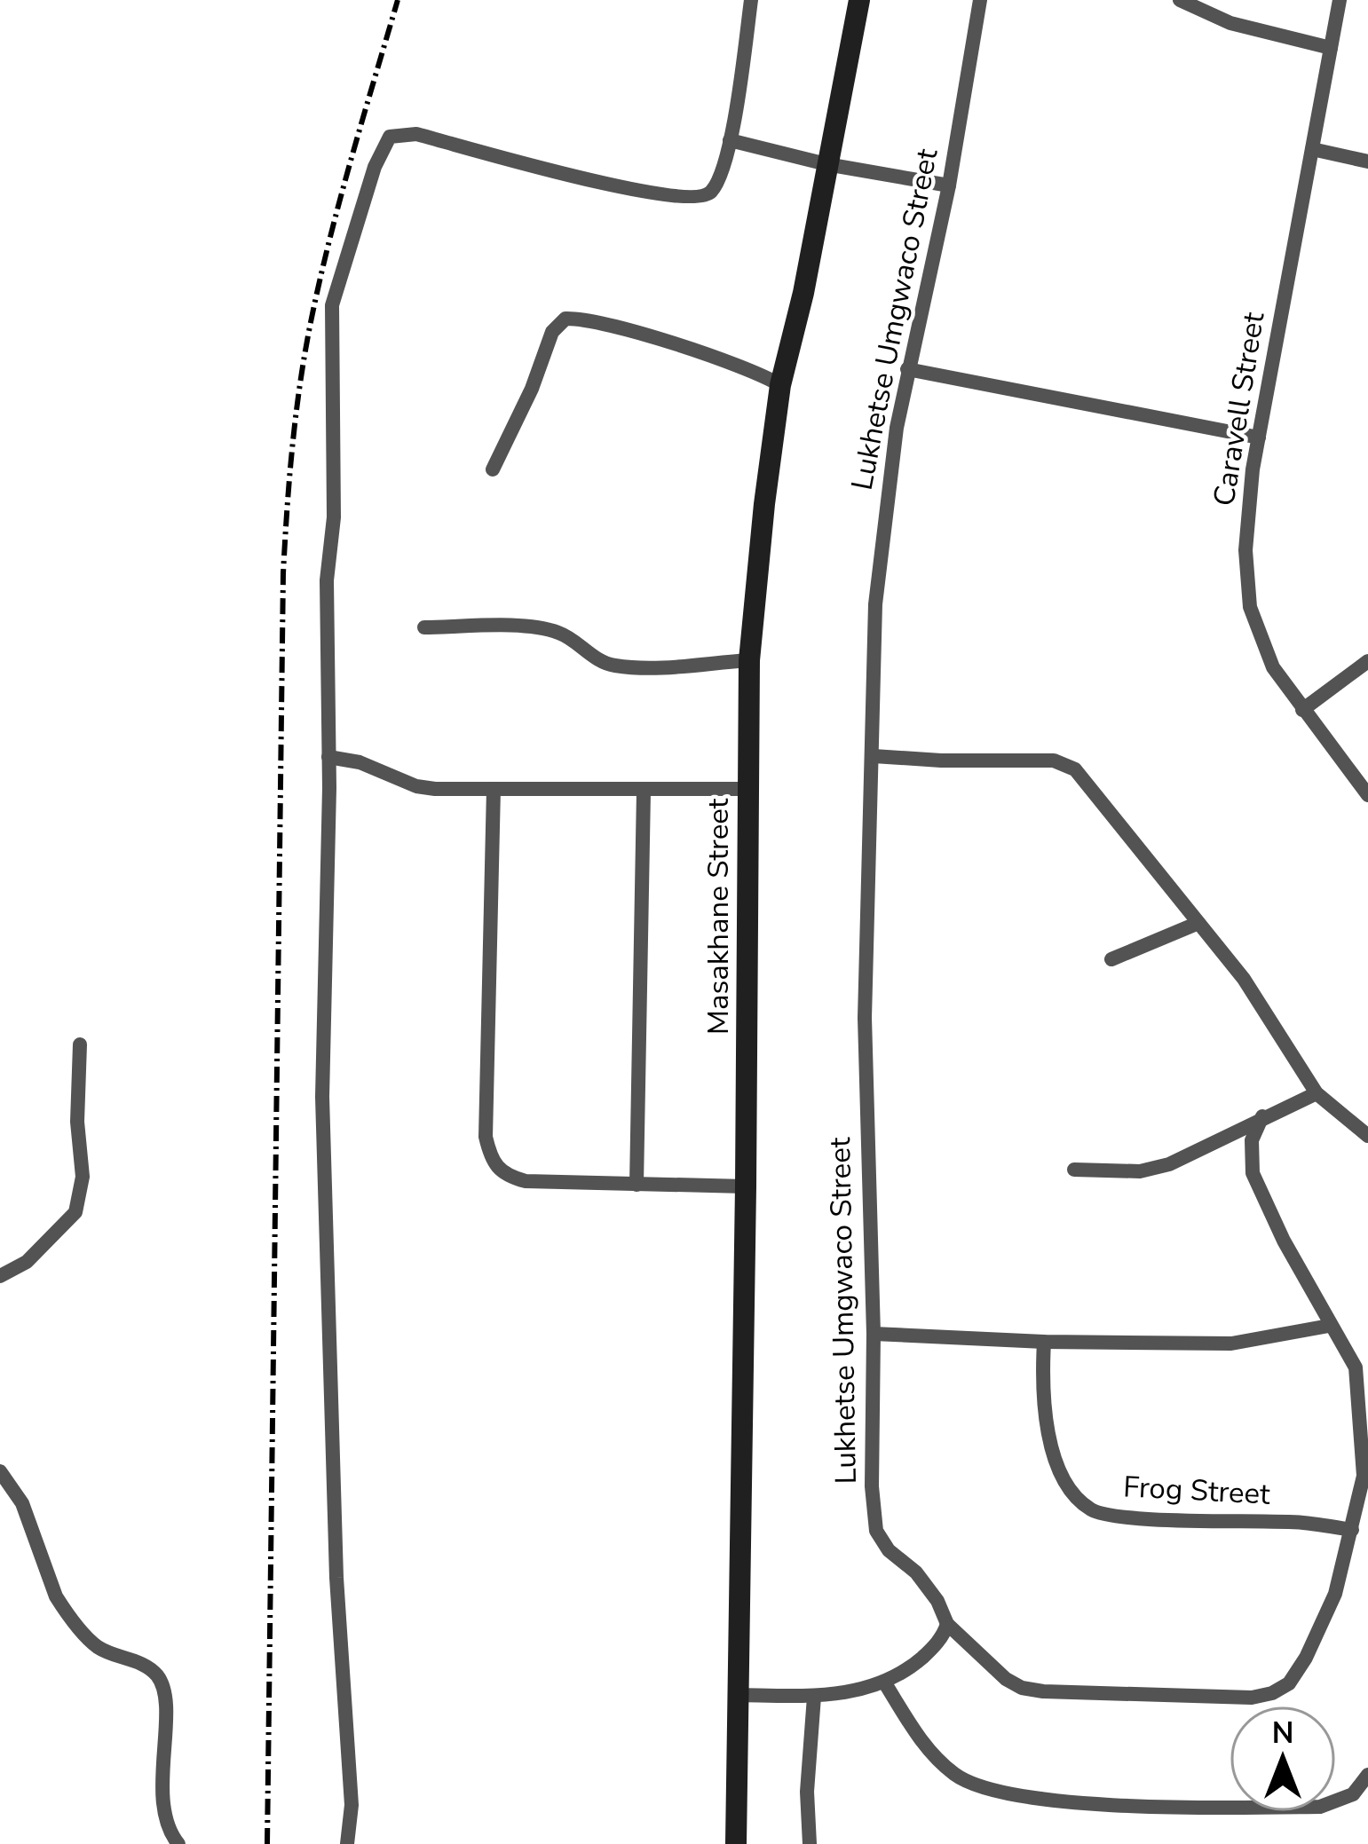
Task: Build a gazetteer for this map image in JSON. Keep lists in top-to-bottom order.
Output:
{
  "streets": {
    "street": [
      "Lukhetse Umgwaco Street",
      "Caravell Street",
      "Masakhane Street",
      "Frog Street"
    ]
  },
  "crossings": [
    ["Lukhetse Umgwaco Street", "Frog Street"]
  ],
  "north": "top"
}
